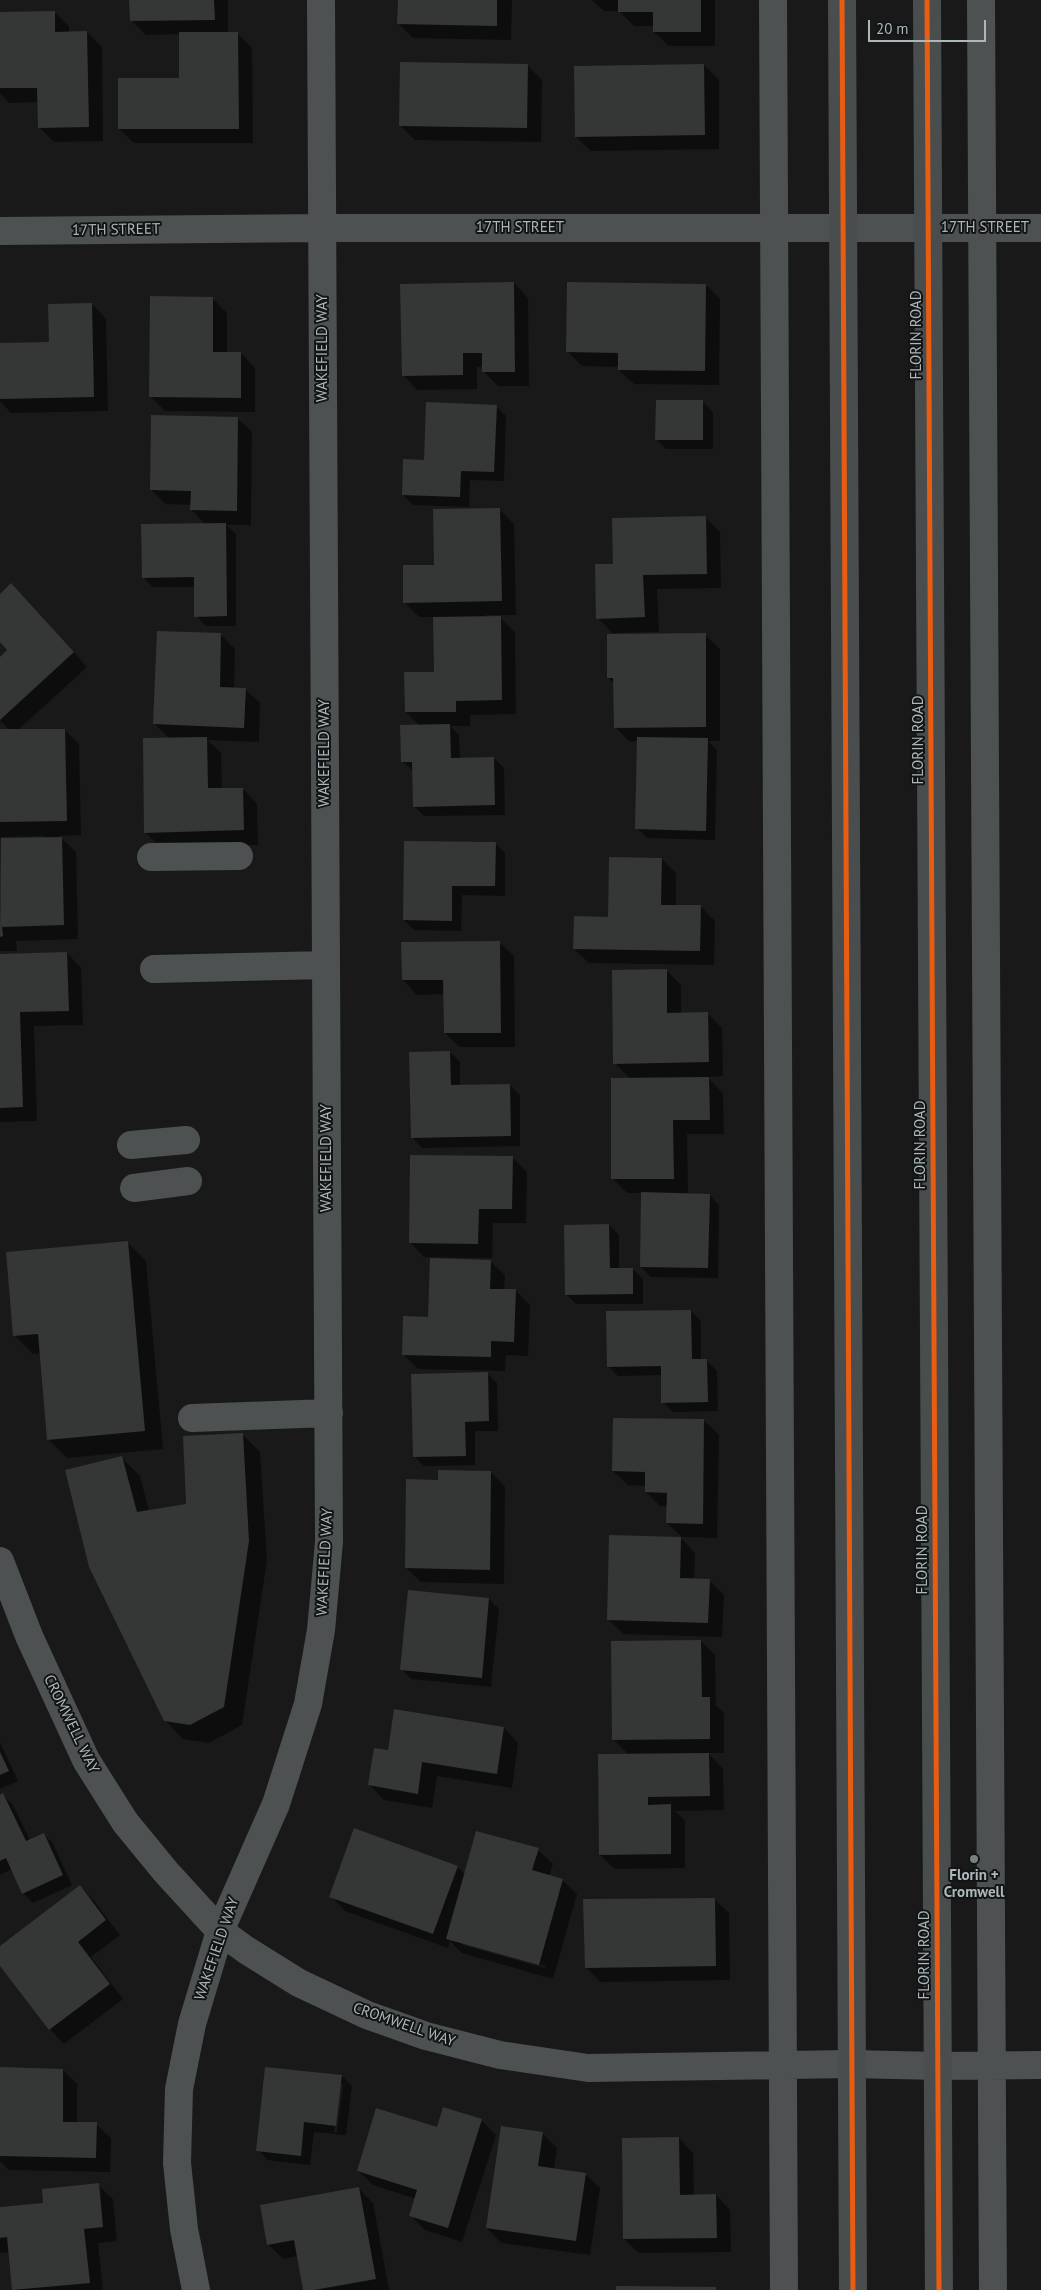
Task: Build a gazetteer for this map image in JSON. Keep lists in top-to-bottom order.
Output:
{
  "streets": {
    "main road": ["FLORIN ROAD"],
    "street": ["17TH STREET", "WAKEFIELD WAY", "CROMWELL WAY"]
  },
  "crossings": [
    ["17TH STREET", "FLORIN ROAD"],
    ["17TH STREET", "WAKEFIELD WAY"],
    ["FLORIN ROAD", "CROMWELL WAY"],
    ["WAKEFIELD WAY", "CROMWELL WAY"]
  ],
  "places": ["Florin + Cromwell"],
  "scale_bar": "20 m"
}
